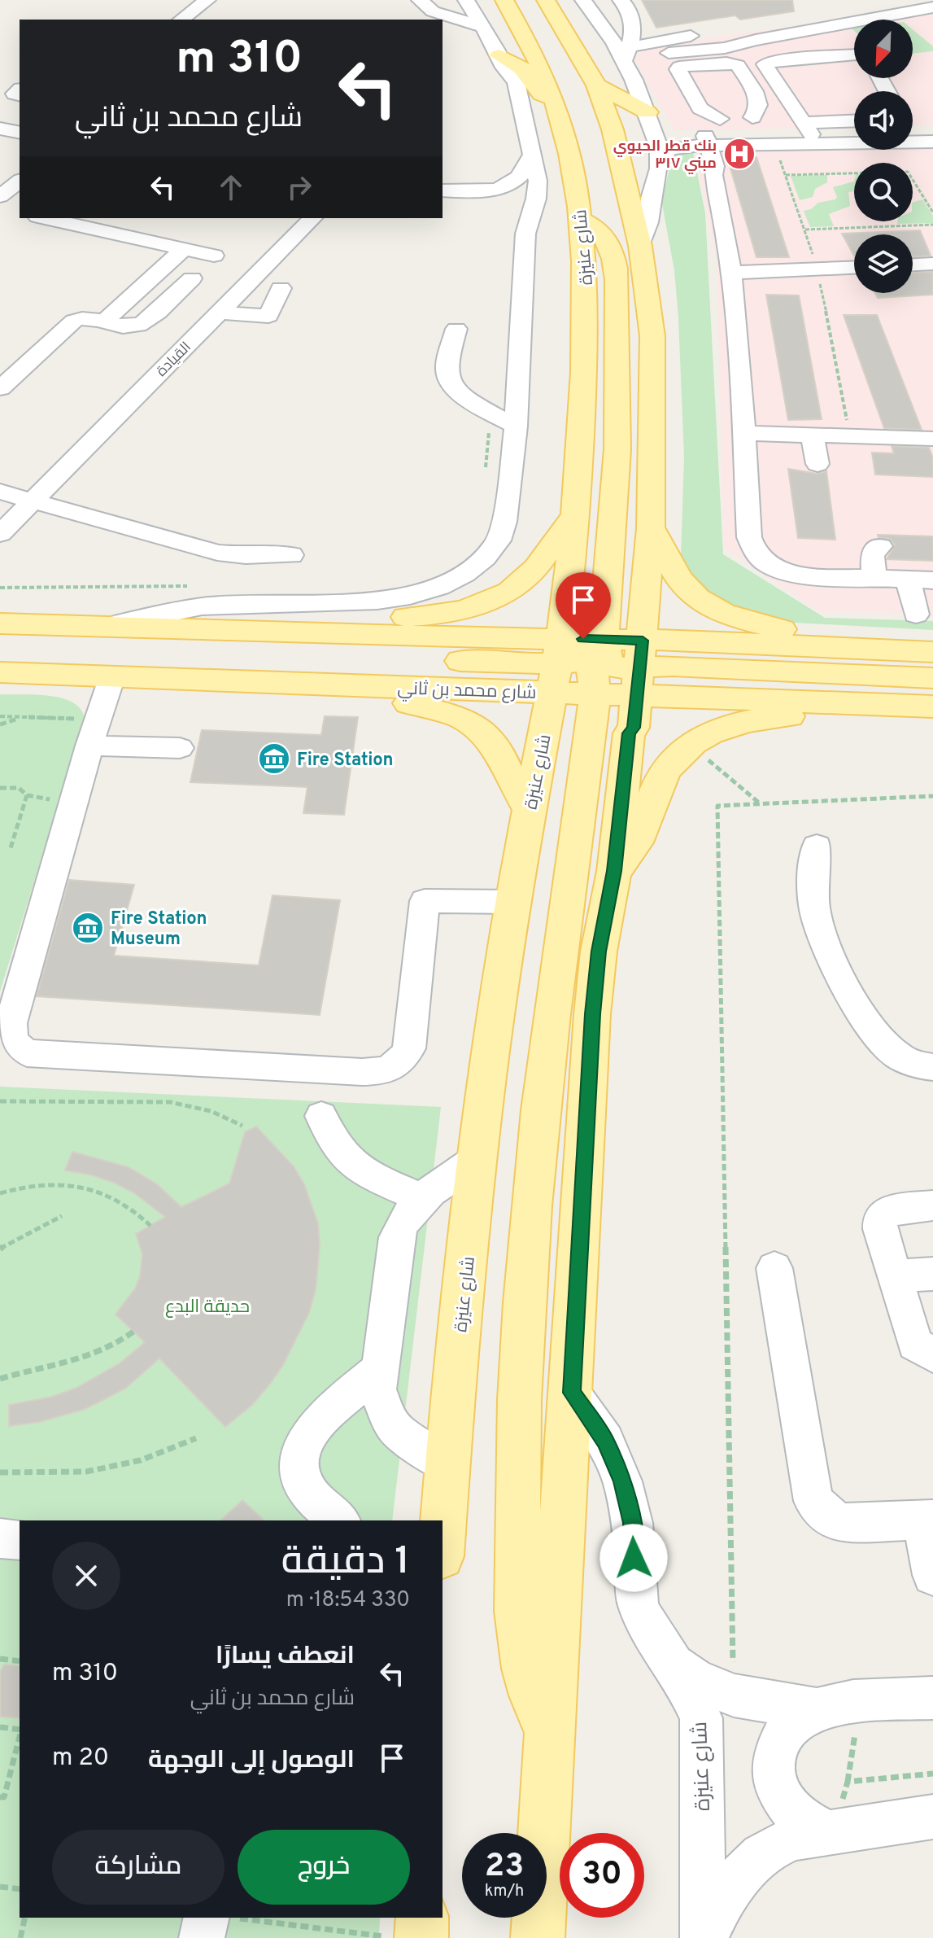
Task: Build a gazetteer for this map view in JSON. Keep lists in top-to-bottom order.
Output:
{
  "streets": {
    "main road": ["شارع عنيزة", "شارع محمد بن ثاني"],
    "street": ["القيادة"]
  },
  "crossings": [
    ["شارع عنيزة", "شارع محمد بن ثاني"]
  ],
  "parks": ["حديقة البدع"],
  "places": {
    "hospital": ["بنك قطر الحيوي مبني ٣١٧"],
    "museum": ["Fire Station", "Fire Station Museum"]
  },
  "north": "bottom left",
  "page": {
    "turn": ["310 m", "شارع محمد بن ثاني"],
    "heading": ["1 دقيقة", "330 m · 18:54"],
    "list": [
      {
        "name": "انعطف يسارًا",
        "note": "شارع محمد بن ثاني",
        "value": "310 m"
      },
      {
        "name": "الوصول إلى الوجهة",
        "value": "20 m"
      }
    ],
    "buttons": ["خروج", "مشاركة"],
    "speed": "23 km/h",
    "limit": "30"
  }
}
